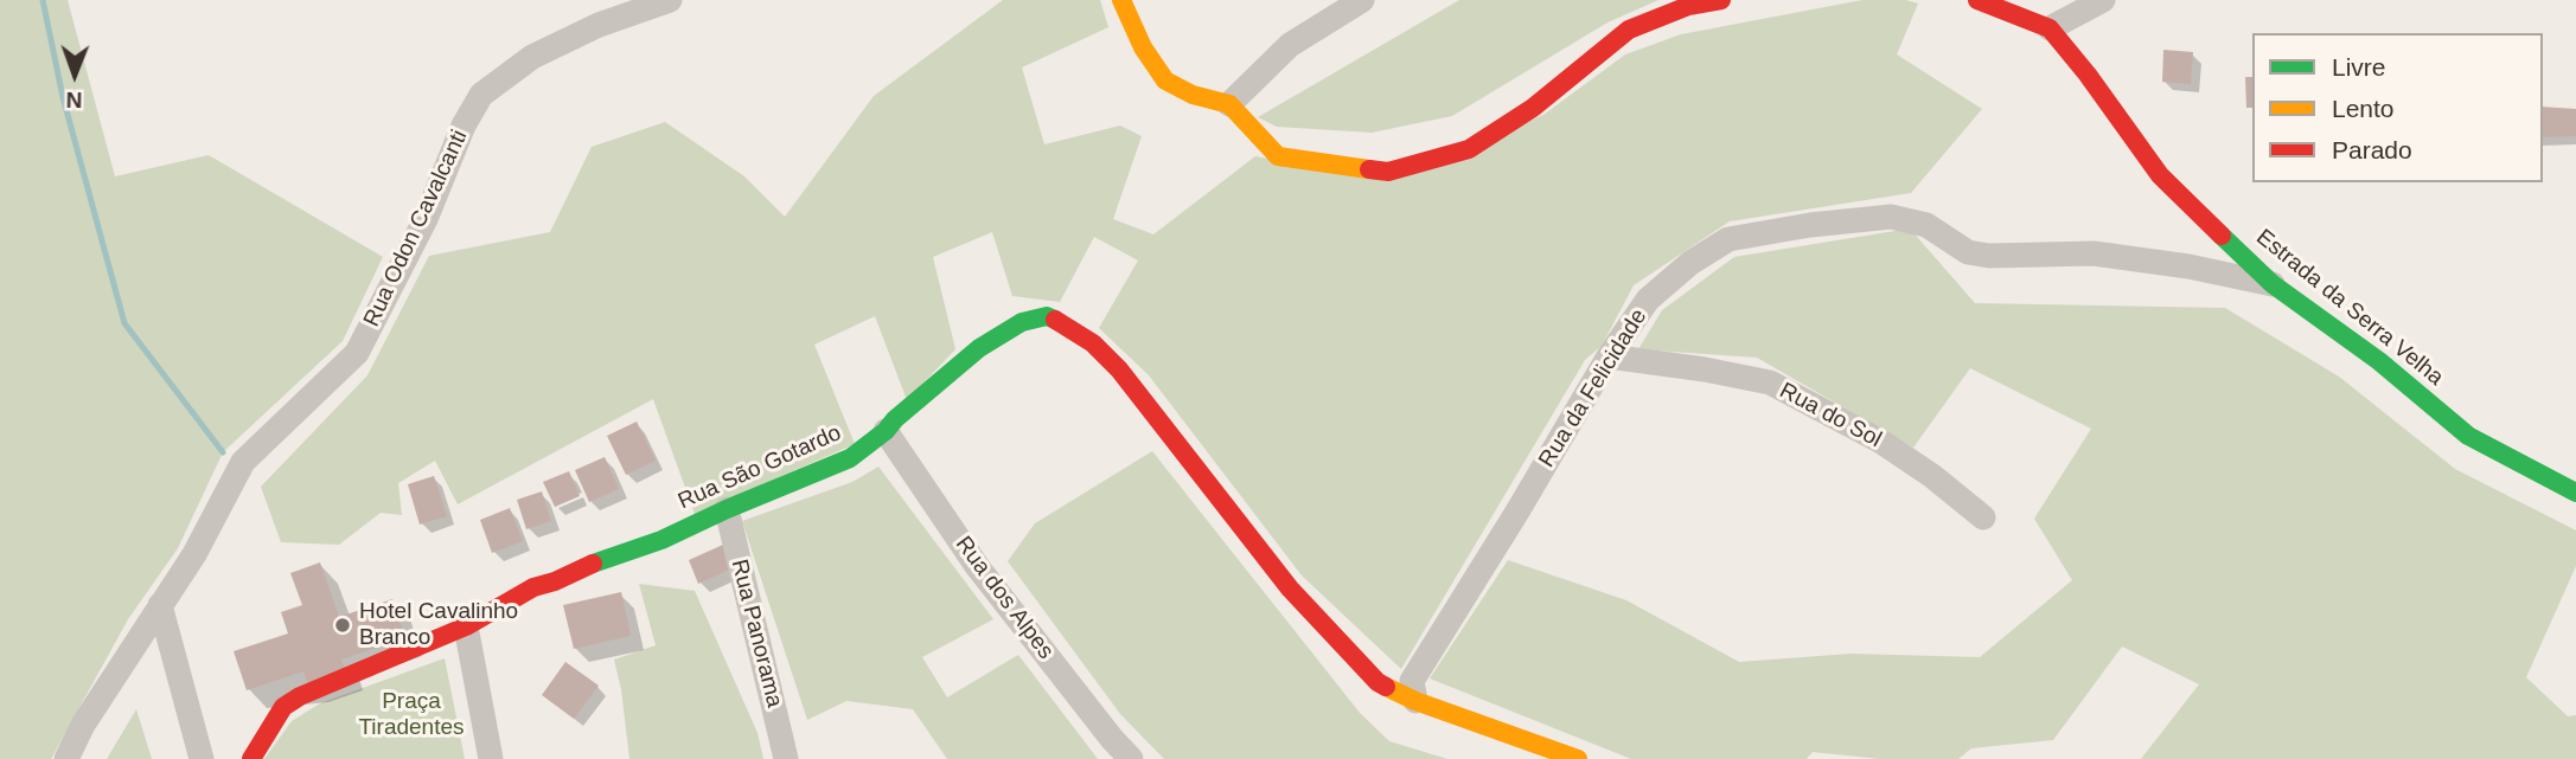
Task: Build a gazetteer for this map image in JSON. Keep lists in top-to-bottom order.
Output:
{
  "streets": {
    "street": [
      "Rua Odon Cavalcanti",
      "Estrada da Serra Velha",
      "Rua da Felicidade",
      "Rua do Sol",
      "Rua São Gotardo",
      "Rua dos Alpes",
      "Rua Panorama"
    ]
  },
  "crossings": [
    ["Estrada da Serra Velha", "Rua da Felicidade"],
    ["Rua da Felicidade", "Rua do Sol"],
    ["Rua da Felicidade", "Rua São Gotardo"],
    ["Rua São Gotardo", "Rua dos Alpes"],
    ["Rua São Gotardo", "Rua Panorama"]
  ],
  "parks": ["Praça Tiradentes"],
  "places": ["Hotel Cavalinho Branco"],
  "legend": ["Livre", "Lento", "Parado"],
  "north": "bottom"
}
